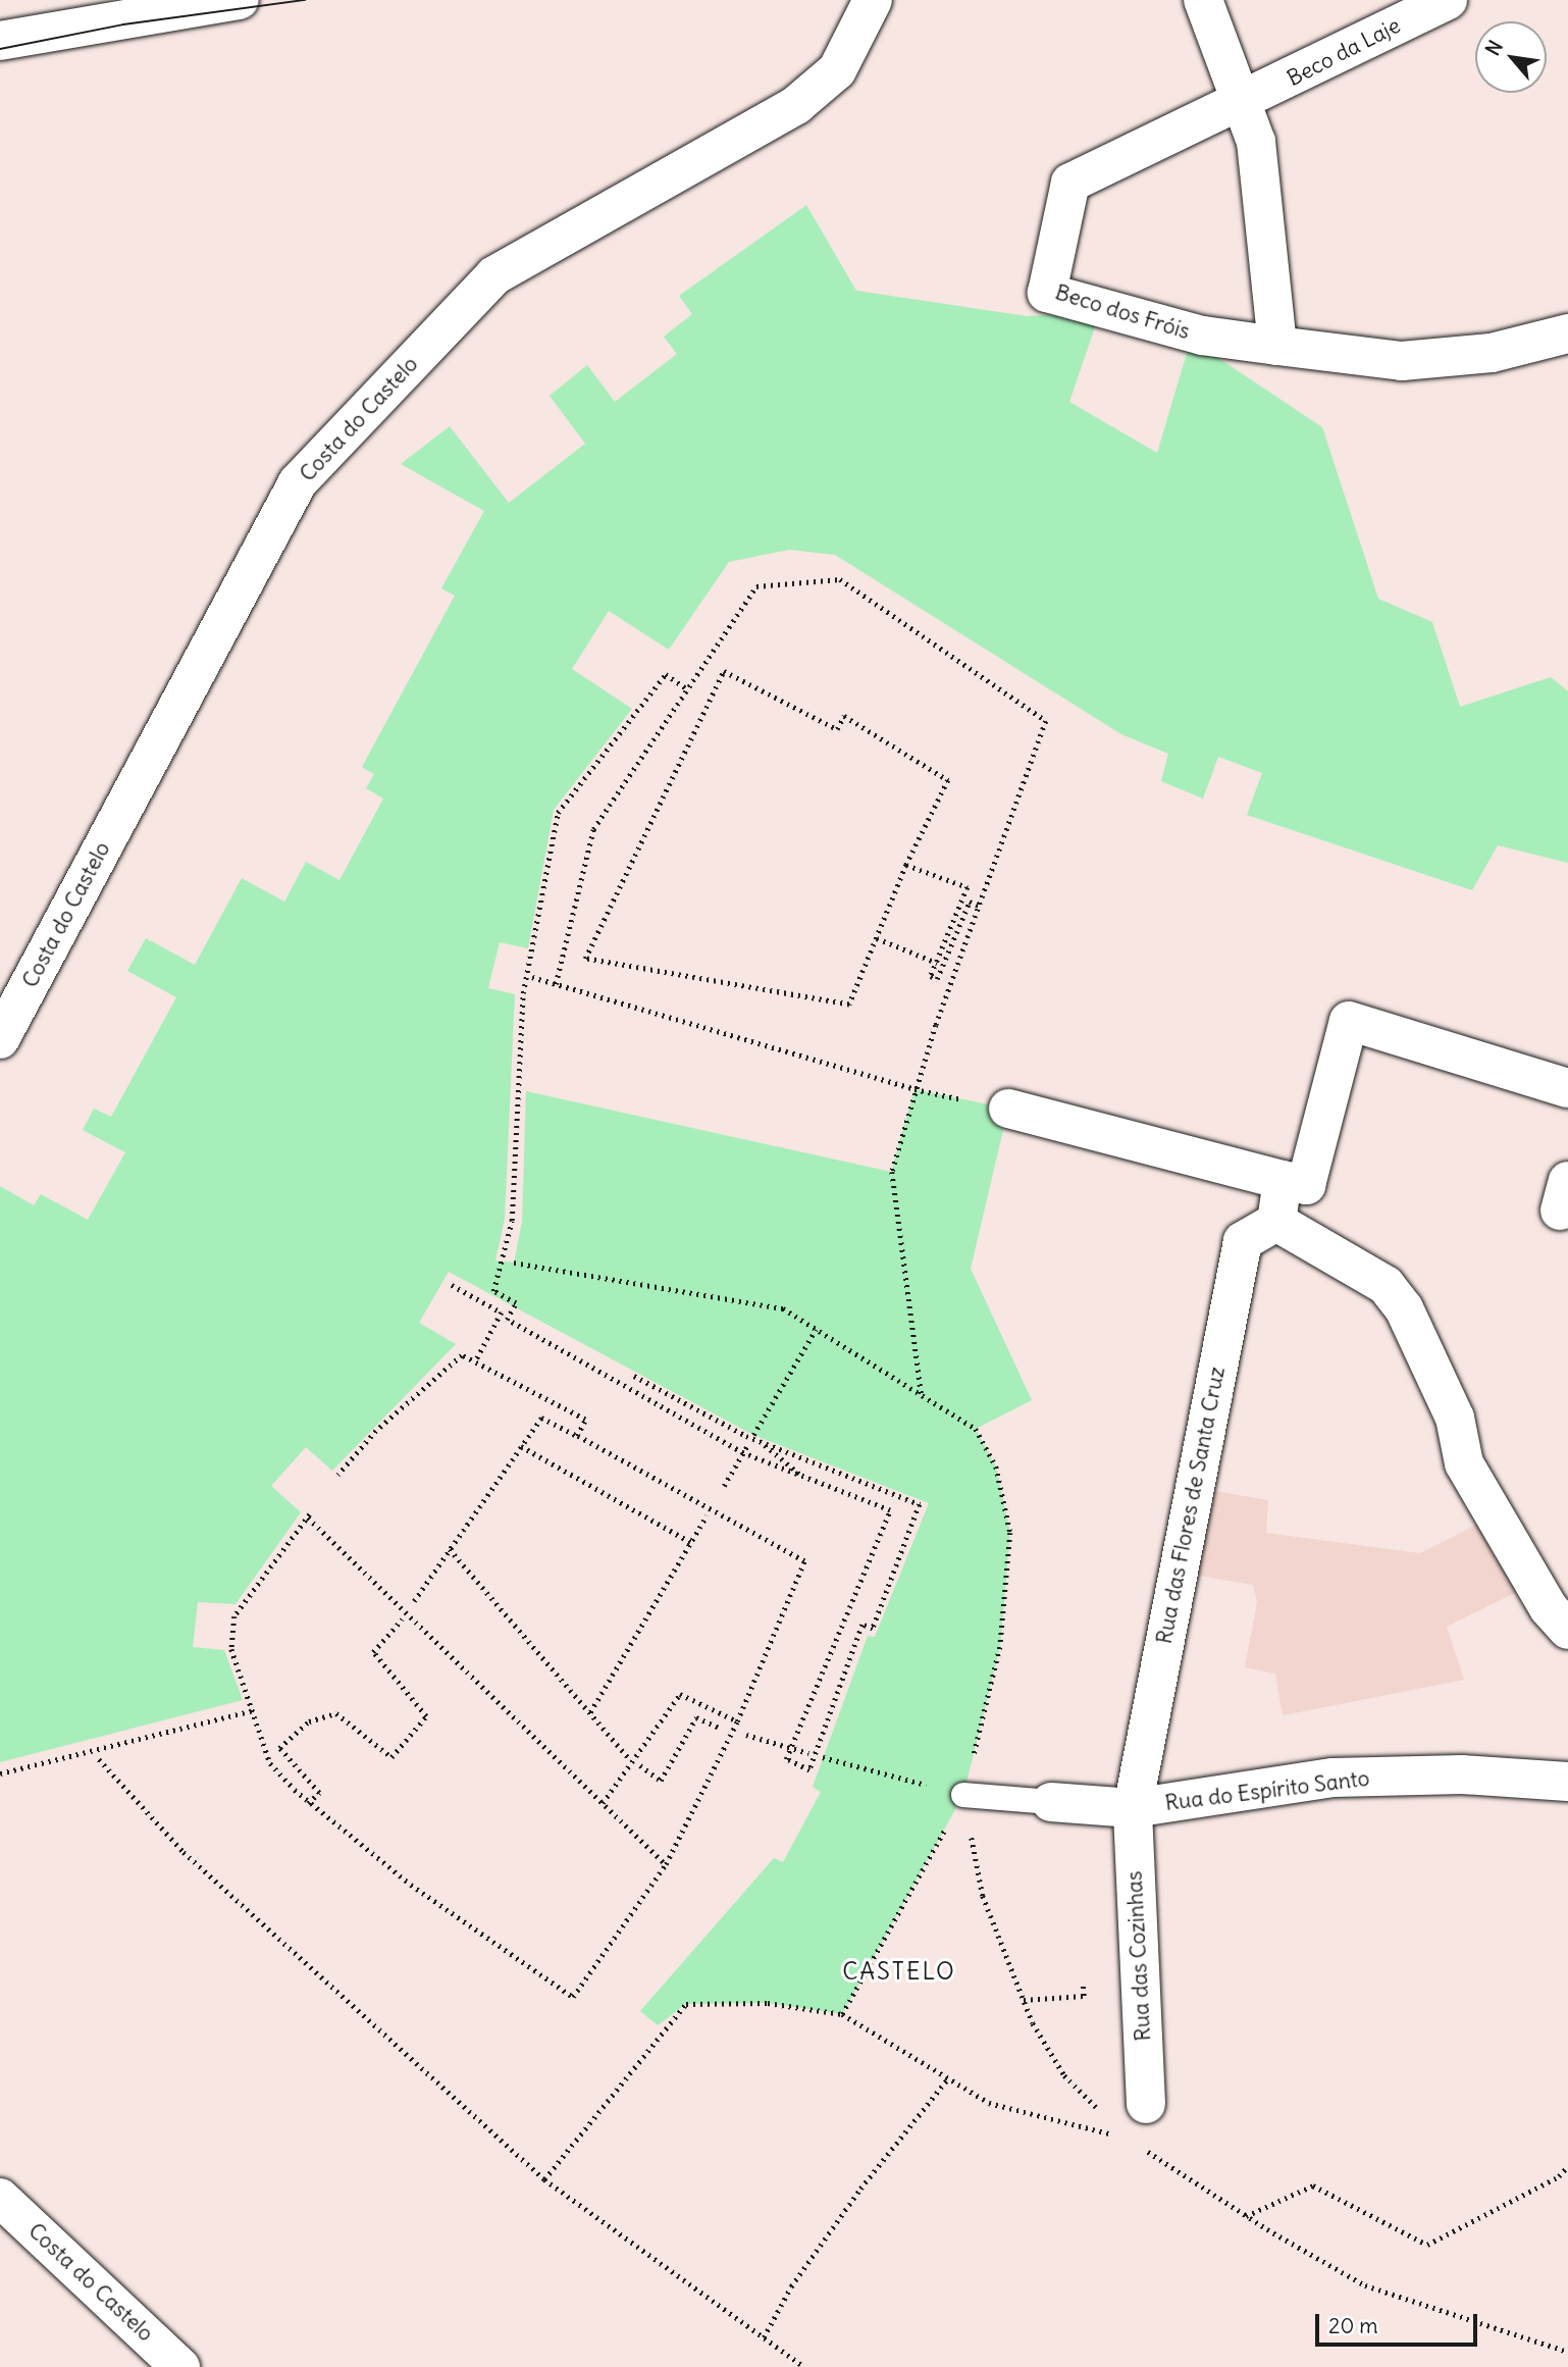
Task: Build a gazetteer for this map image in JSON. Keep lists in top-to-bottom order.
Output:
{
  "streets": {
    "street": [
      "Beco da Laje",
      "Beco dos Fróis",
      "Costa do Castelo",
      "Rua das Flores de Santa Cruz",
      "Rua do Espírito Santo",
      "Rua das Cozinhas"
    ]
  },
  "crossings": [
    ["Beco da Laje", "Beco dos Fróis"],
    ["Rua das Flores de Santa Cruz", "Rua do Espírito Santo"],
    ["Rua das Flores de Santa Cruz", "Rua das Cozinhas"],
    ["Rua do Espírito Santo", "Rua das Cozinhas"]
  ],
  "districts": ["CASTELO"],
  "scale_bar": "20 m",
  "north": "top left"
}
